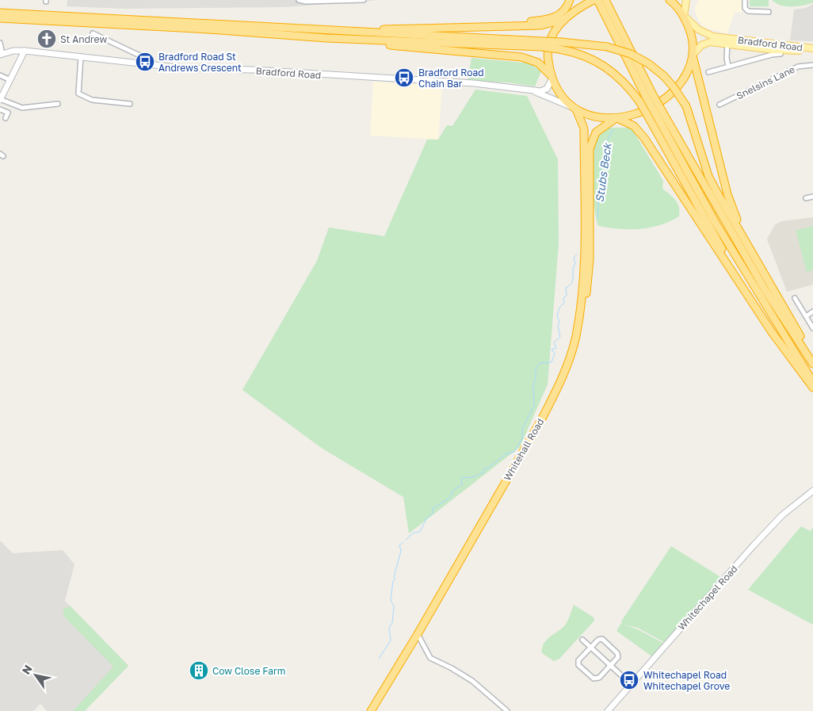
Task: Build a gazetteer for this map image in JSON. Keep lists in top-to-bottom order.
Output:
{
  "streets": {
    "highway": ["Whitehall Road"],
    "main road": ["Bradford Road"],
    "street": ["Snelsins Lane", "Whitechapel Road"]
  },
  "crossings": [
    ["Bradford Road", "Whitehall Road"]
  ],
  "water": ["Stubs Beck"],
  "places": {
    "church": ["St Andrew"],
    "bus stop": ["Bradford Road St Andrews Crescent", "Bradford Road Chain Bar", "Whitechapel Road Whitechapel Grove"],
    "building": ["Cow Close Farm"]
  },
  "north": "top left"
}
